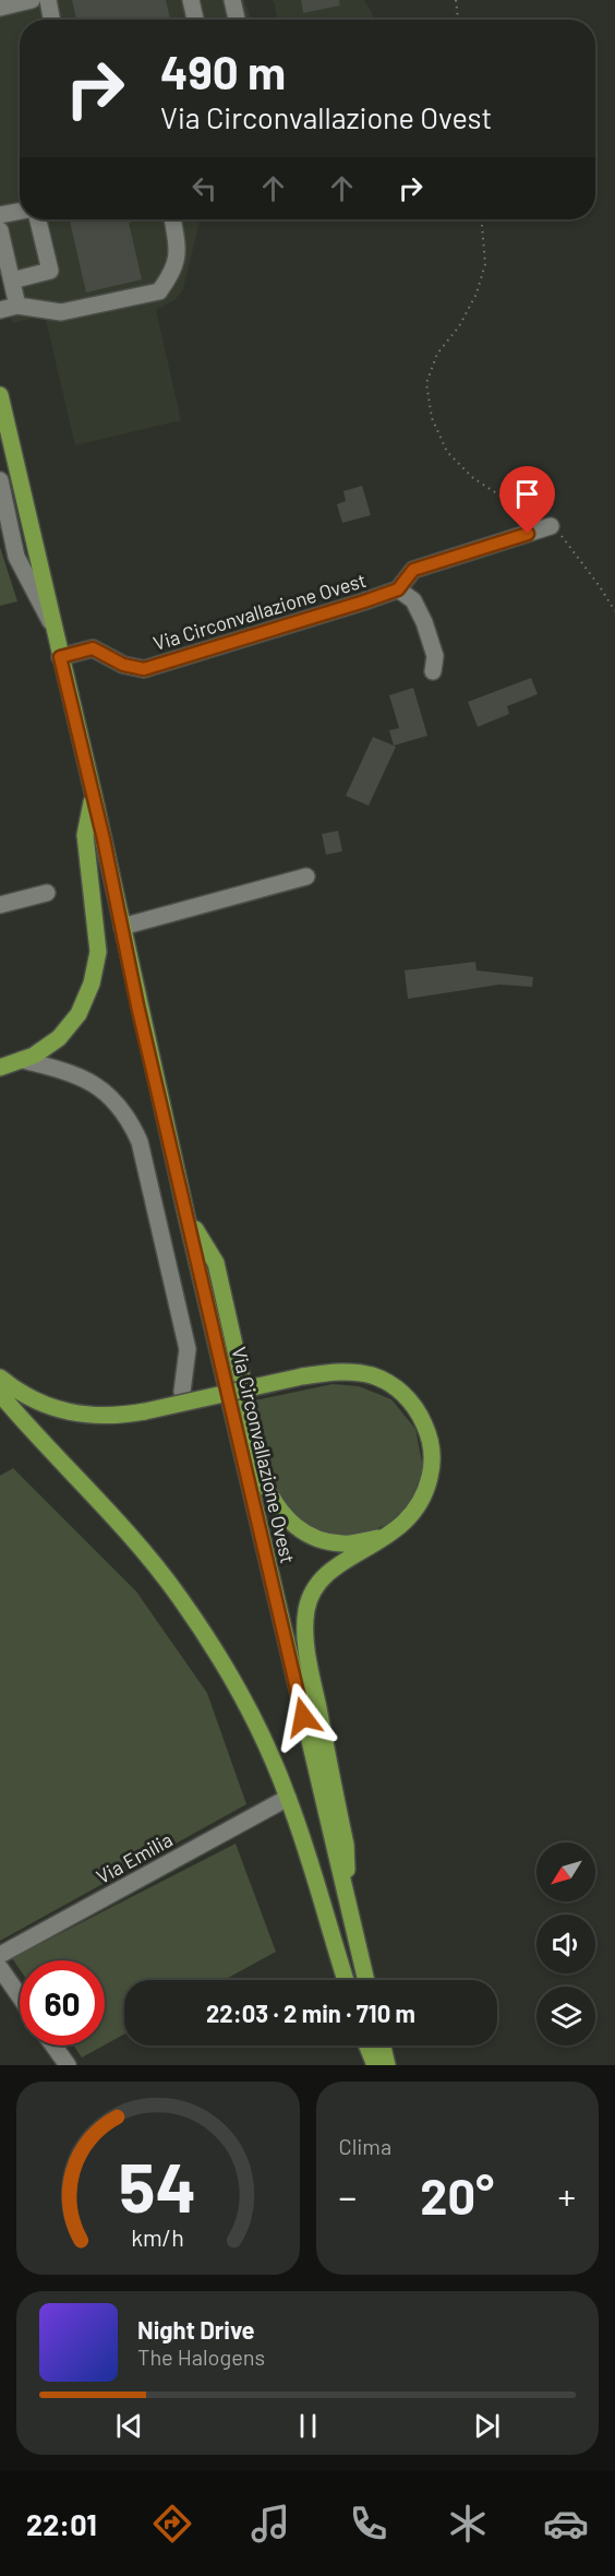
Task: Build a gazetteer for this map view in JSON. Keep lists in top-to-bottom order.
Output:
{
  "streets": {
    "main road": ["Via Circonvallazione Ovest"],
    "street": ["Via Emilia"]
  },
  "north": "bottom left",
  "page": {
    "turn": ["490 m", "Via Circonvallazione Ovest"],
    "limit": "60",
    "trip": "22:03 · 2 min · 710 m",
    "tile": "Clima",
    "heat": ["−", "20°", "+"],
    "song": ["Night Drive", "The Halogens"],
    "tabs": "22:01",
    "gauge": ["54", "km/h"]
  }
}
